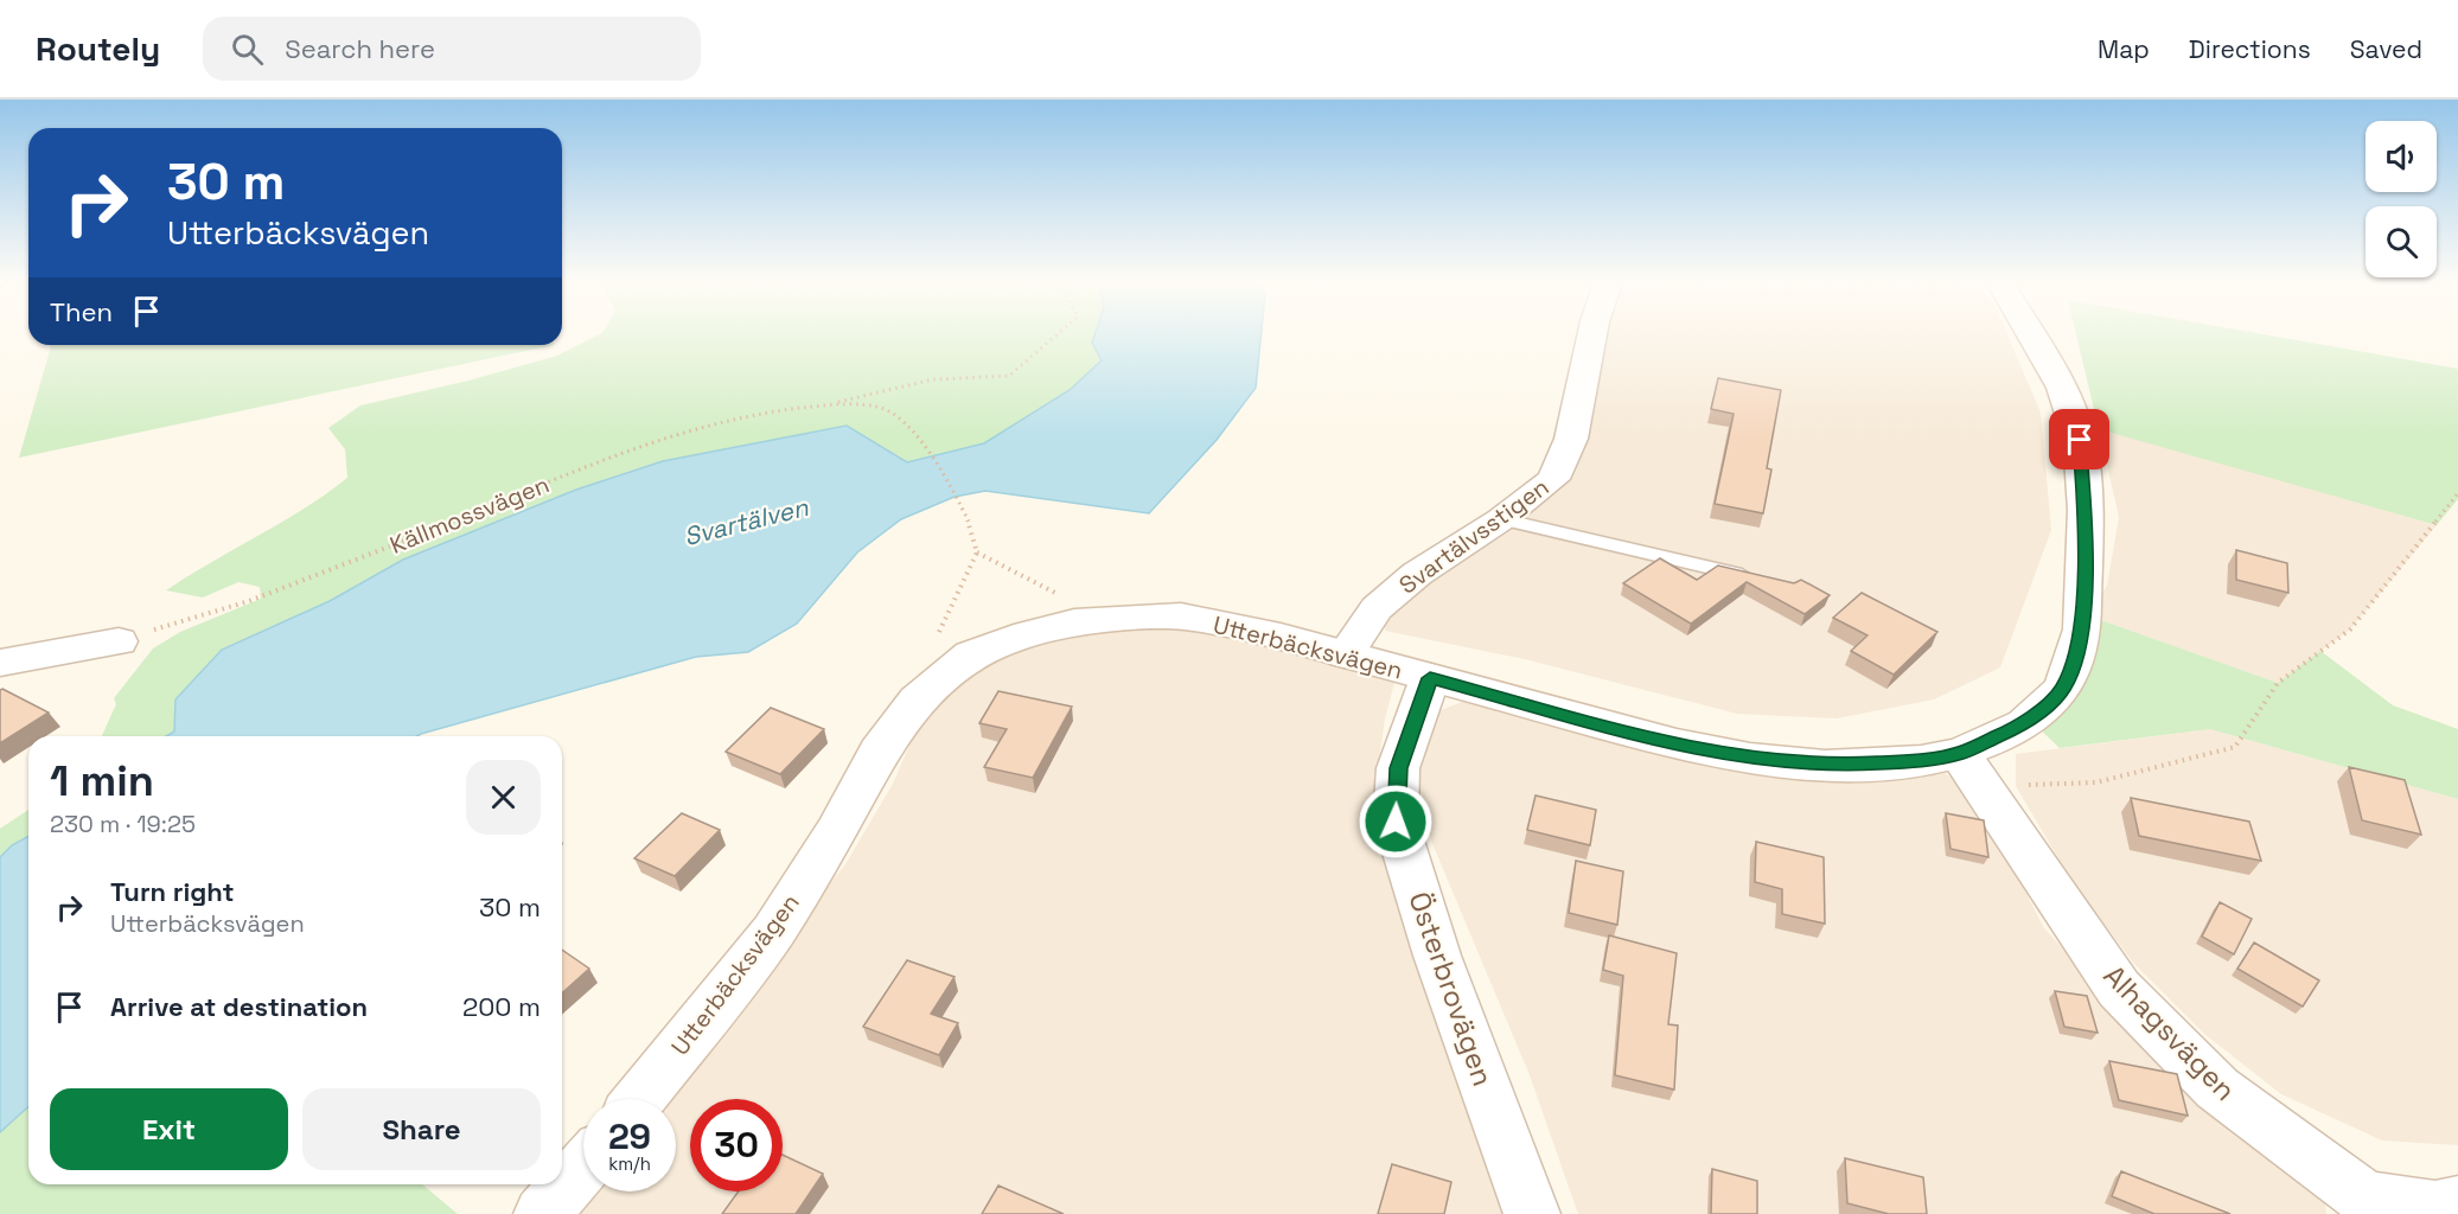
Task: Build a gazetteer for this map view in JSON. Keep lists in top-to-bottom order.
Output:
{
  "streets": {
    "street": [
      "Svartälvsstigen",
      "Utterbäcksvägen",
      "Österbrovägen",
      "Alhagsvägen"
    ],
    "path": ["Källmossvägen"]
  },
  "crossings": [
    ["Svartälvsstigen", "Utterbäcksvägen"],
    ["Utterbäcksvägen", "Österbrovägen"],
    ["Utterbäcksvägen", "Alhagsvägen"]
  ],
  "water": ["Svartälven"],
  "page": {
    "header": "Routely",
    "search": "Search here",
    "nav": ["Map", "Directions", "Saved"],
    "turn": ["30 m", "Utterbäcksvägen"],
    "then": "Then",
    "heading": ["1 min", "230 m · 19:25"],
    "list": [
      {
        "name": "Turn right",
        "note": "Utterbäcksvägen",
        "value": "30 m"
      },
      {
        "name": "Arrive at destination",
        "value": "200 m"
      }
    ],
    "buttons": ["Exit", "Share"],
    "speed": "29 km/h",
    "limit": "30"
  }
}
